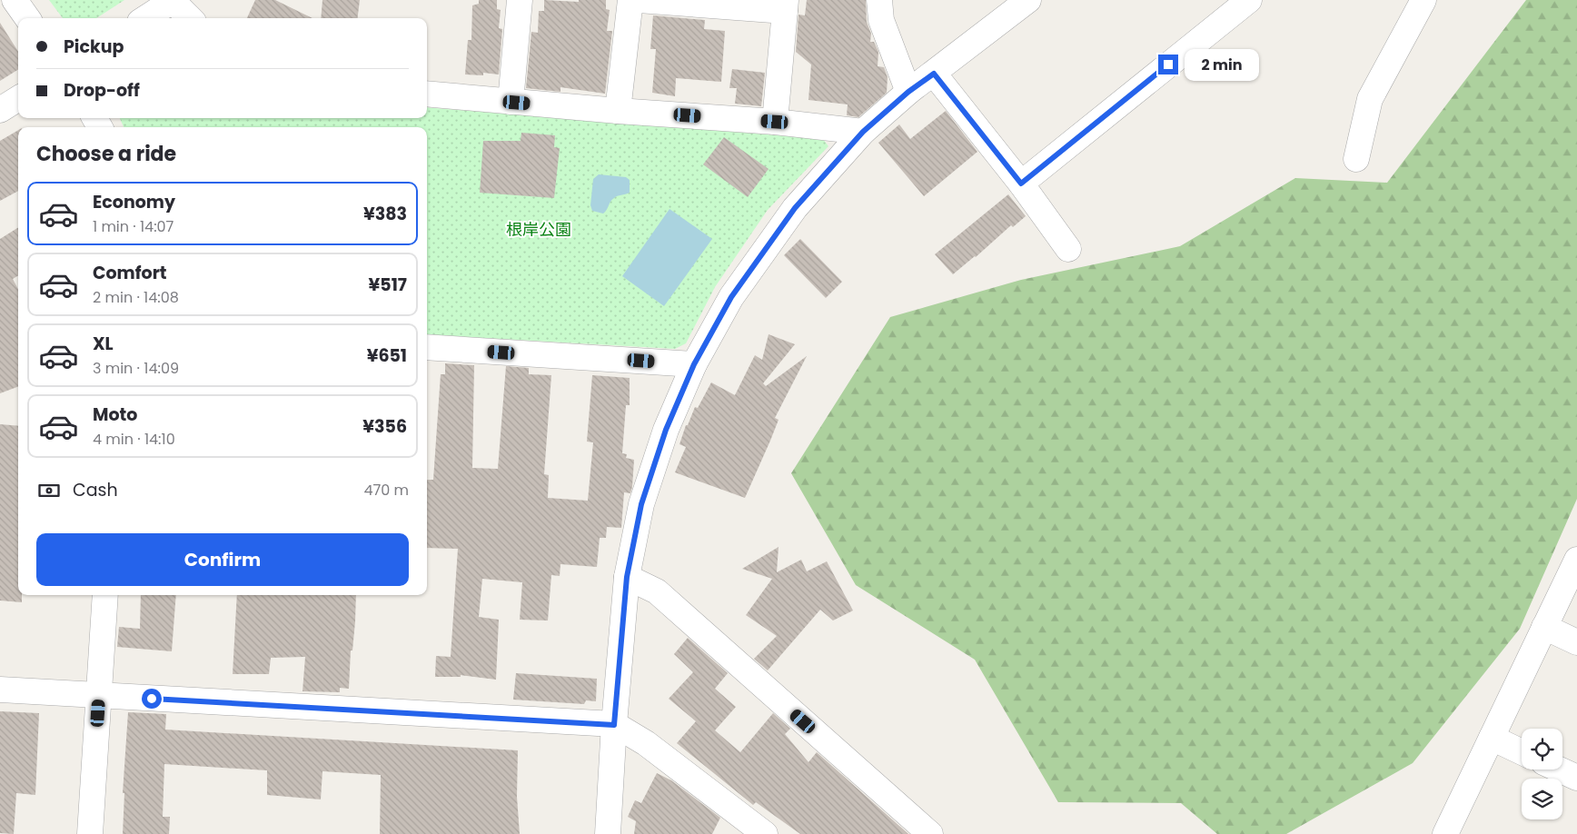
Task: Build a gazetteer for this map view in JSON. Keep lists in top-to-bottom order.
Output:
{
  "parks": ["根岸公園"],
  "page": {
    "banner": ["Pickup", "Drop-off"],
    "bubble": "2 min",
    "heading": "Choose a ride",
    "list": [
      {
        "name": "Economy",
        "note": "1 min · 14:07",
        "value": "¥383"
      },
      {
        "name": "Comfort",
        "note": "2 min · 14:08",
        "value": "¥517"
      },
      {
        "name": "XL",
        "note": "3 min · 14:09",
        "value": "¥651"
      },
      {
        "name": "Moto",
        "note": "4 min · 14:10",
        "value": "¥356"
      }
    ],
    "pay": ["Cash", "470 m"],
    "buttons": "Confirm"
  }
}
